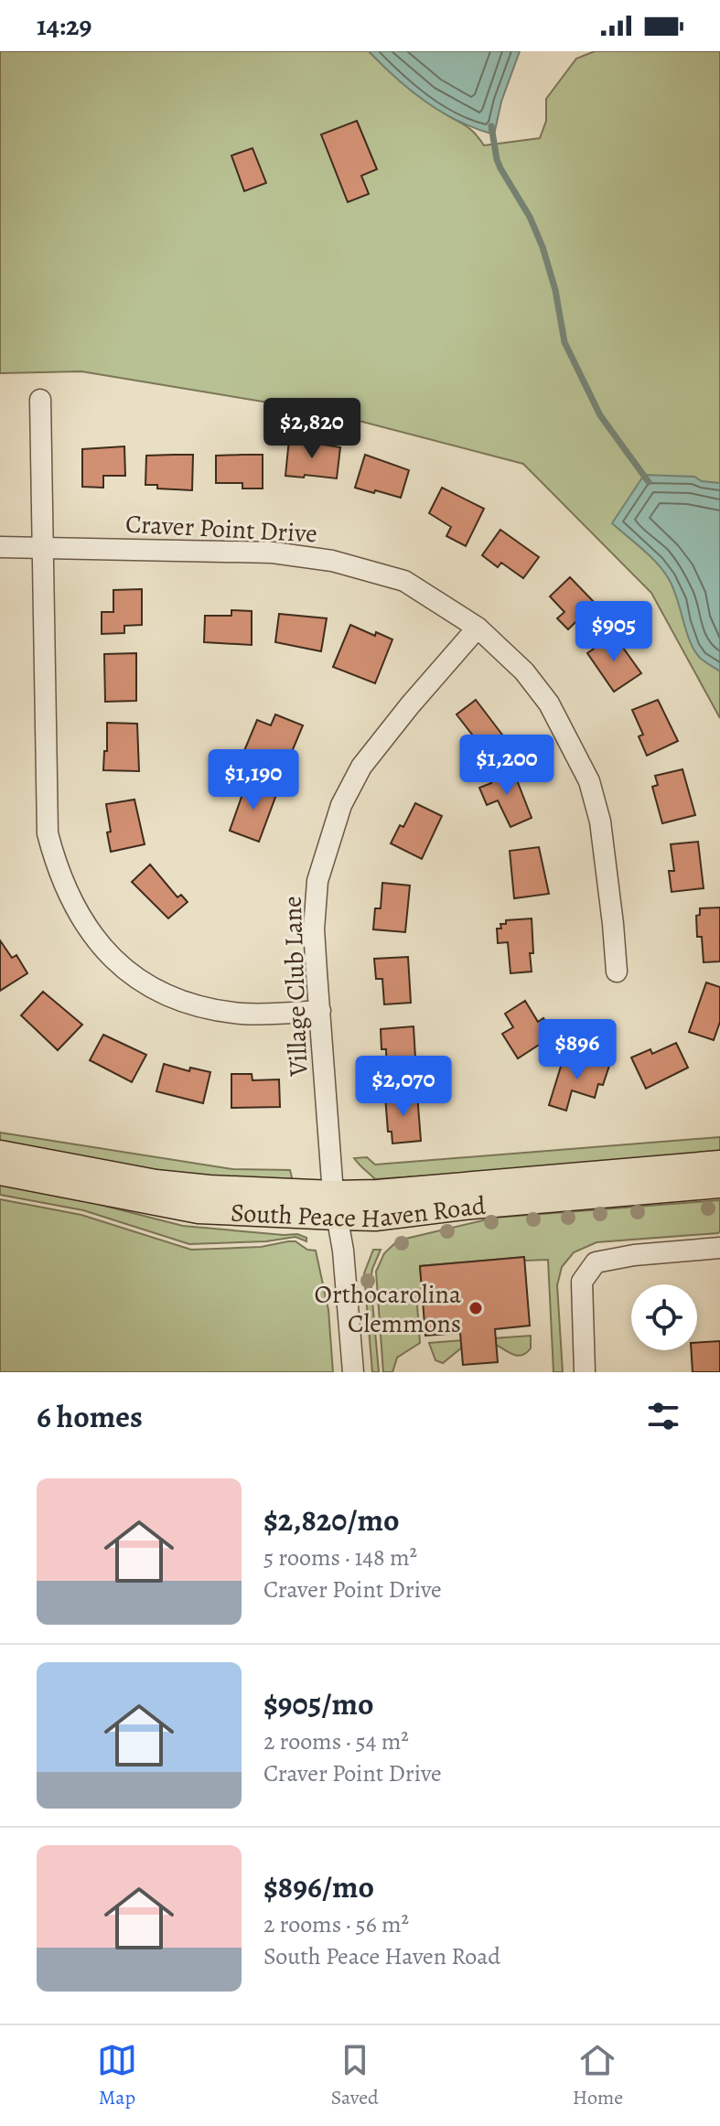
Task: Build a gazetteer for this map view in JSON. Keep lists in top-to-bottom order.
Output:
{
  "streets": {
    "main road": ["South Peace Haven Road"],
    "street": ["Craver Point Drive", "Village Club Lane"]
  },
  "crossings": [
    ["Craver Point Drive", "Village Club Lane"],
    ["Village Club Lane", "South Peace Haven Road"]
  ],
  "places": ["Orthocarolina Clemmons"],
  "page": {
    "status": "14:29",
    "price": [
      "$2,820",
      "$905",
      "$1,200",
      "$1,190",
      "$896",
      "$2,070"
    ],
    "heading": "6 homes",
    "list": [
      {
        "name": "$2,820/mo",
        "note": "5 rooms · 148 m² · Craver Point Drive"
      },
      {
        "name": "$905/mo",
        "note": "2 rooms · 54 m² · Craver Point Drive"
      },
      {
        "name": "$896/mo",
        "note": "2 rooms · 56 m² · South Peace Haven Road"
      }
    ],
    "tabs": ["Map", "Saved", "Home"]
  }
}
